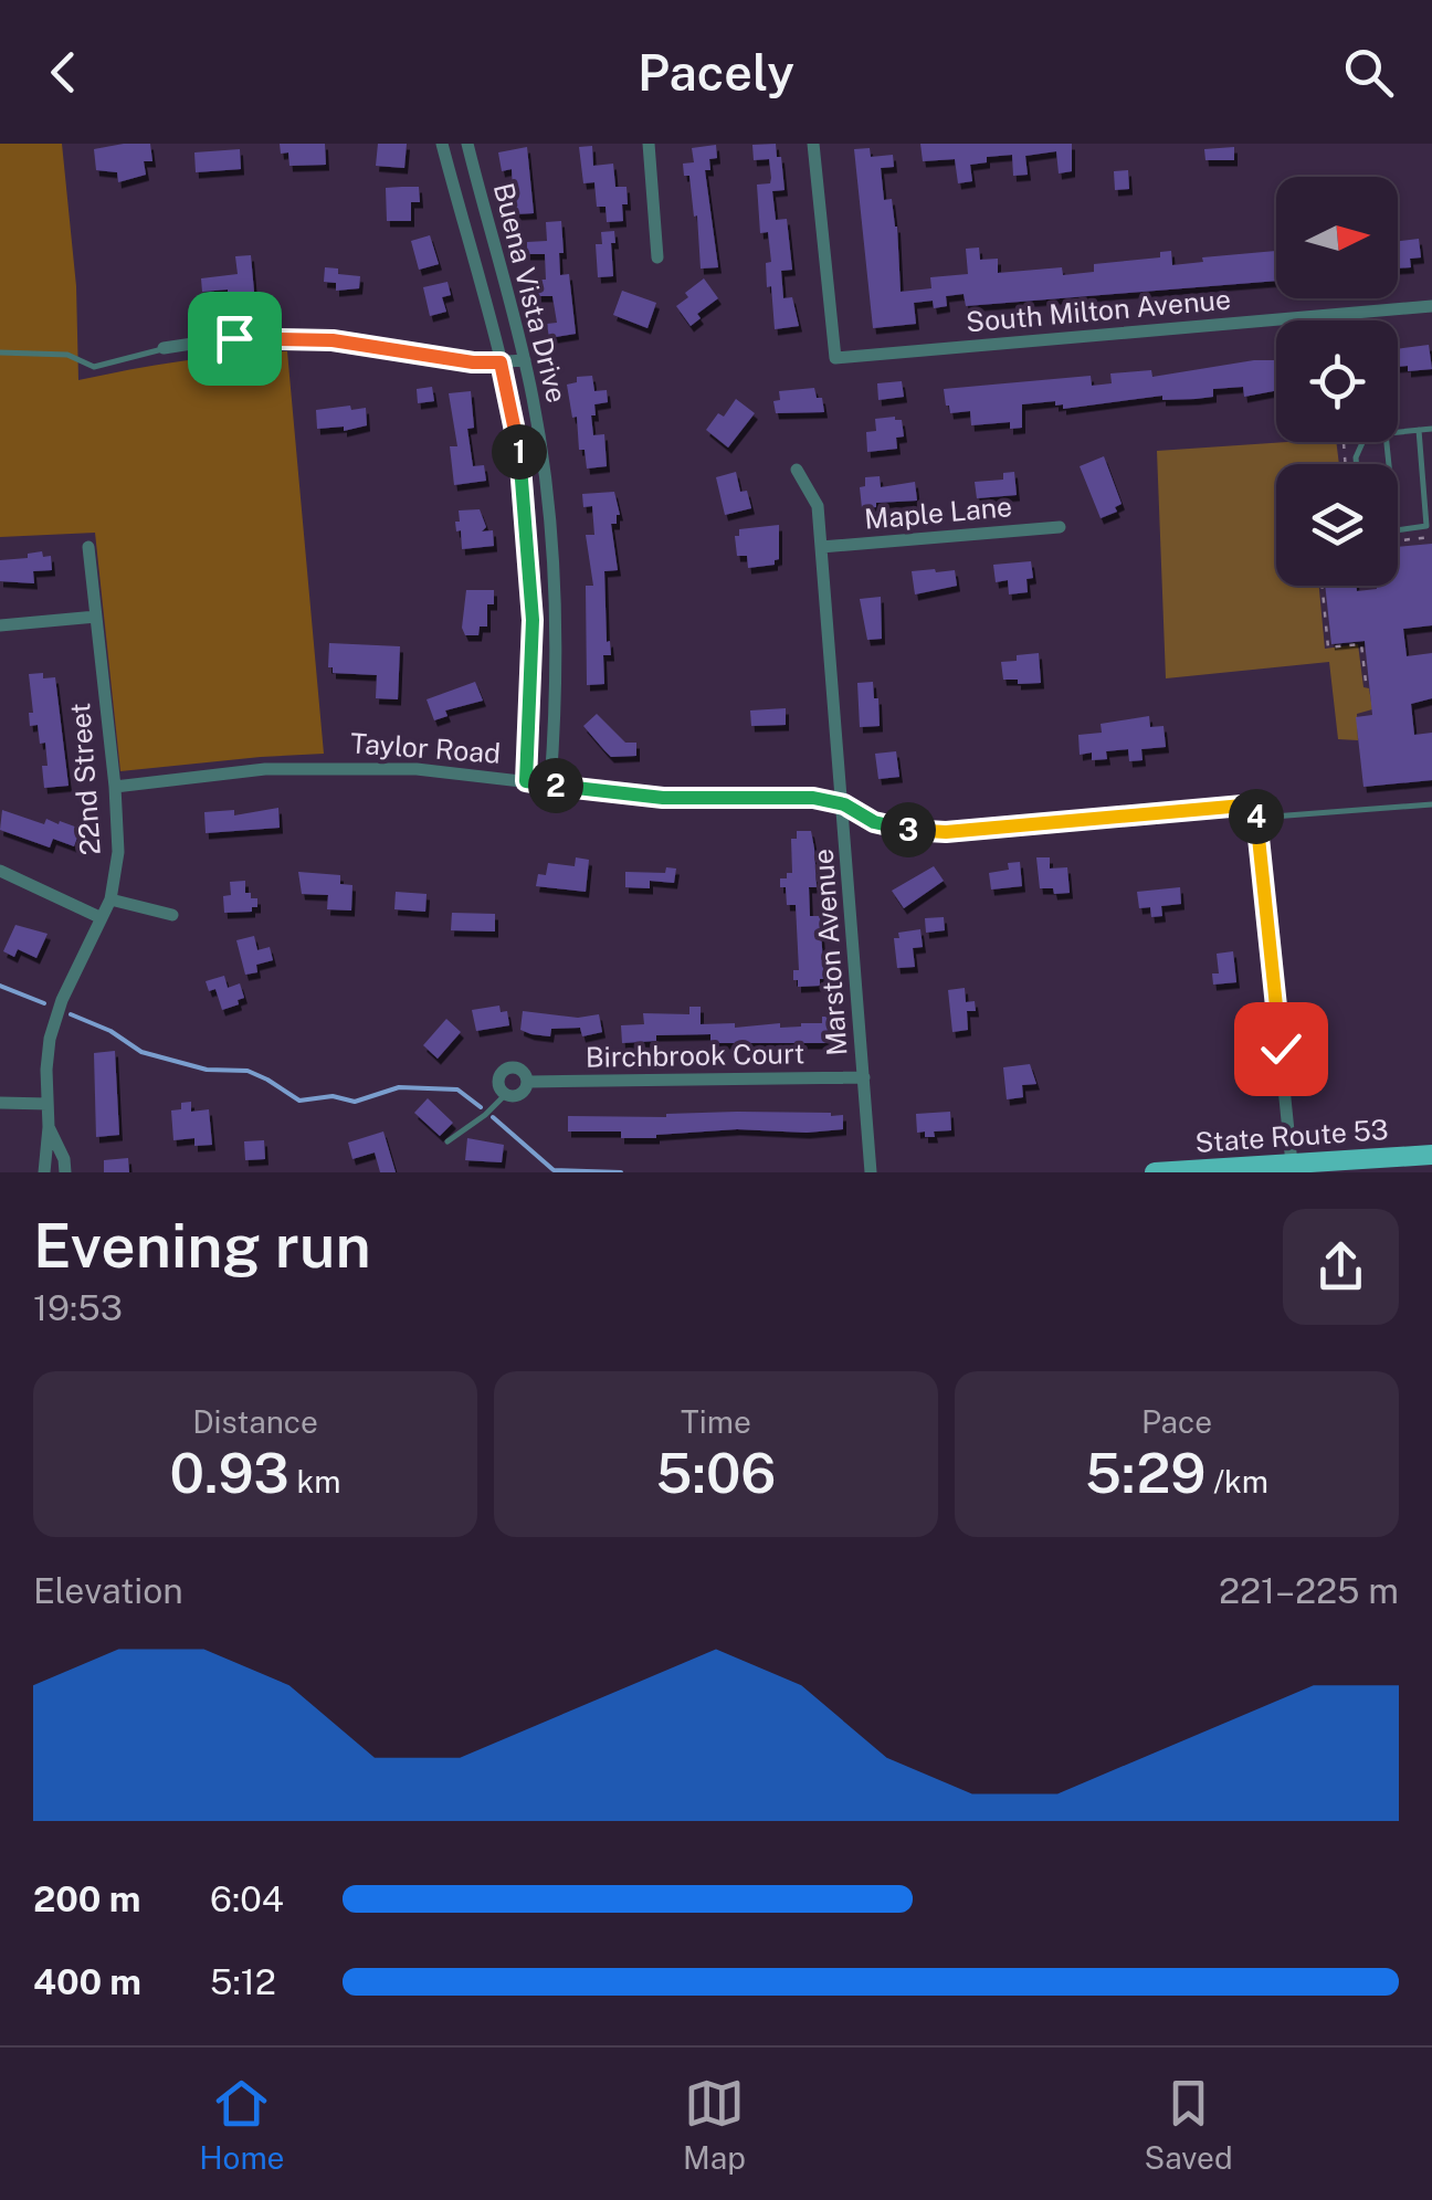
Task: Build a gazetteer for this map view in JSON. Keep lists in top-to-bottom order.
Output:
{
  "streets": {
    "main road": ["State Route 53"],
    "street": [
      "Buena Vista Drive",
      "South Milton Avenue",
      "Maple Lane",
      "Taylor Road",
      "22nd Street",
      "Marston Avenue",
      "Birchbrook Court"
    ]
  },
  "crossings": [
    ["Buena Vista Drive", "Taylor Road"],
    ["Maple Lane", "Marston Avenue"],
    ["Taylor Road", "22nd Street"],
    ["Taylor Road", "Marston Avenue"],
    ["Marston Avenue", "Birchbrook Court"]
  ],
  "north": "right",
  "page": {
    "header": "Pacely",
    "pins": [
      "1",
      "2",
      "4",
      "3"
    ],
    "heading": ["Evening run", "19:53"],
    "stats": [
      ["Distance", "0.93 km"],
      ["Time", "5:06"],
      ["Pace", "5:29 /km"]
    ],
    "chart": ["Elevation", "221–225 m"],
    "list": [
      {
        "name": "200 m",
        "note": "6:04"
      },
      {
        "name": "400 m",
        "note": "5:12"
      }
    ],
    "tabs": ["Home", "Map", "Saved"]
  }
}
